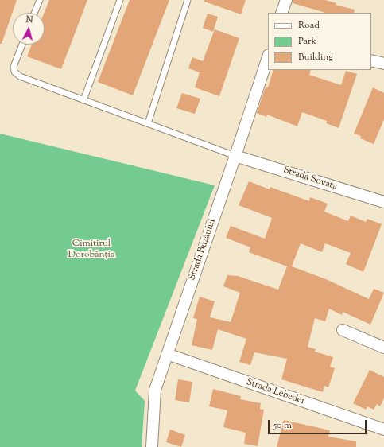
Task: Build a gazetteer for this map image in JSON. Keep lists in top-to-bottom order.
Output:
{
  "streets": {
    "street": ["Strada Sovata", "Strada Buzăului", "Strada Lebedei"]
  },
  "crossings": [
    ["Strada Sovata", "Strada Buzăului"],
    ["Strada Buzăului", "Strada Lebedei"]
  ],
  "parks": ["Cimitirul Dorobănția"],
  "legend": ["Road", "Park", "Building"],
  "scale_bar": "50 m",
  "north": "top"
}
